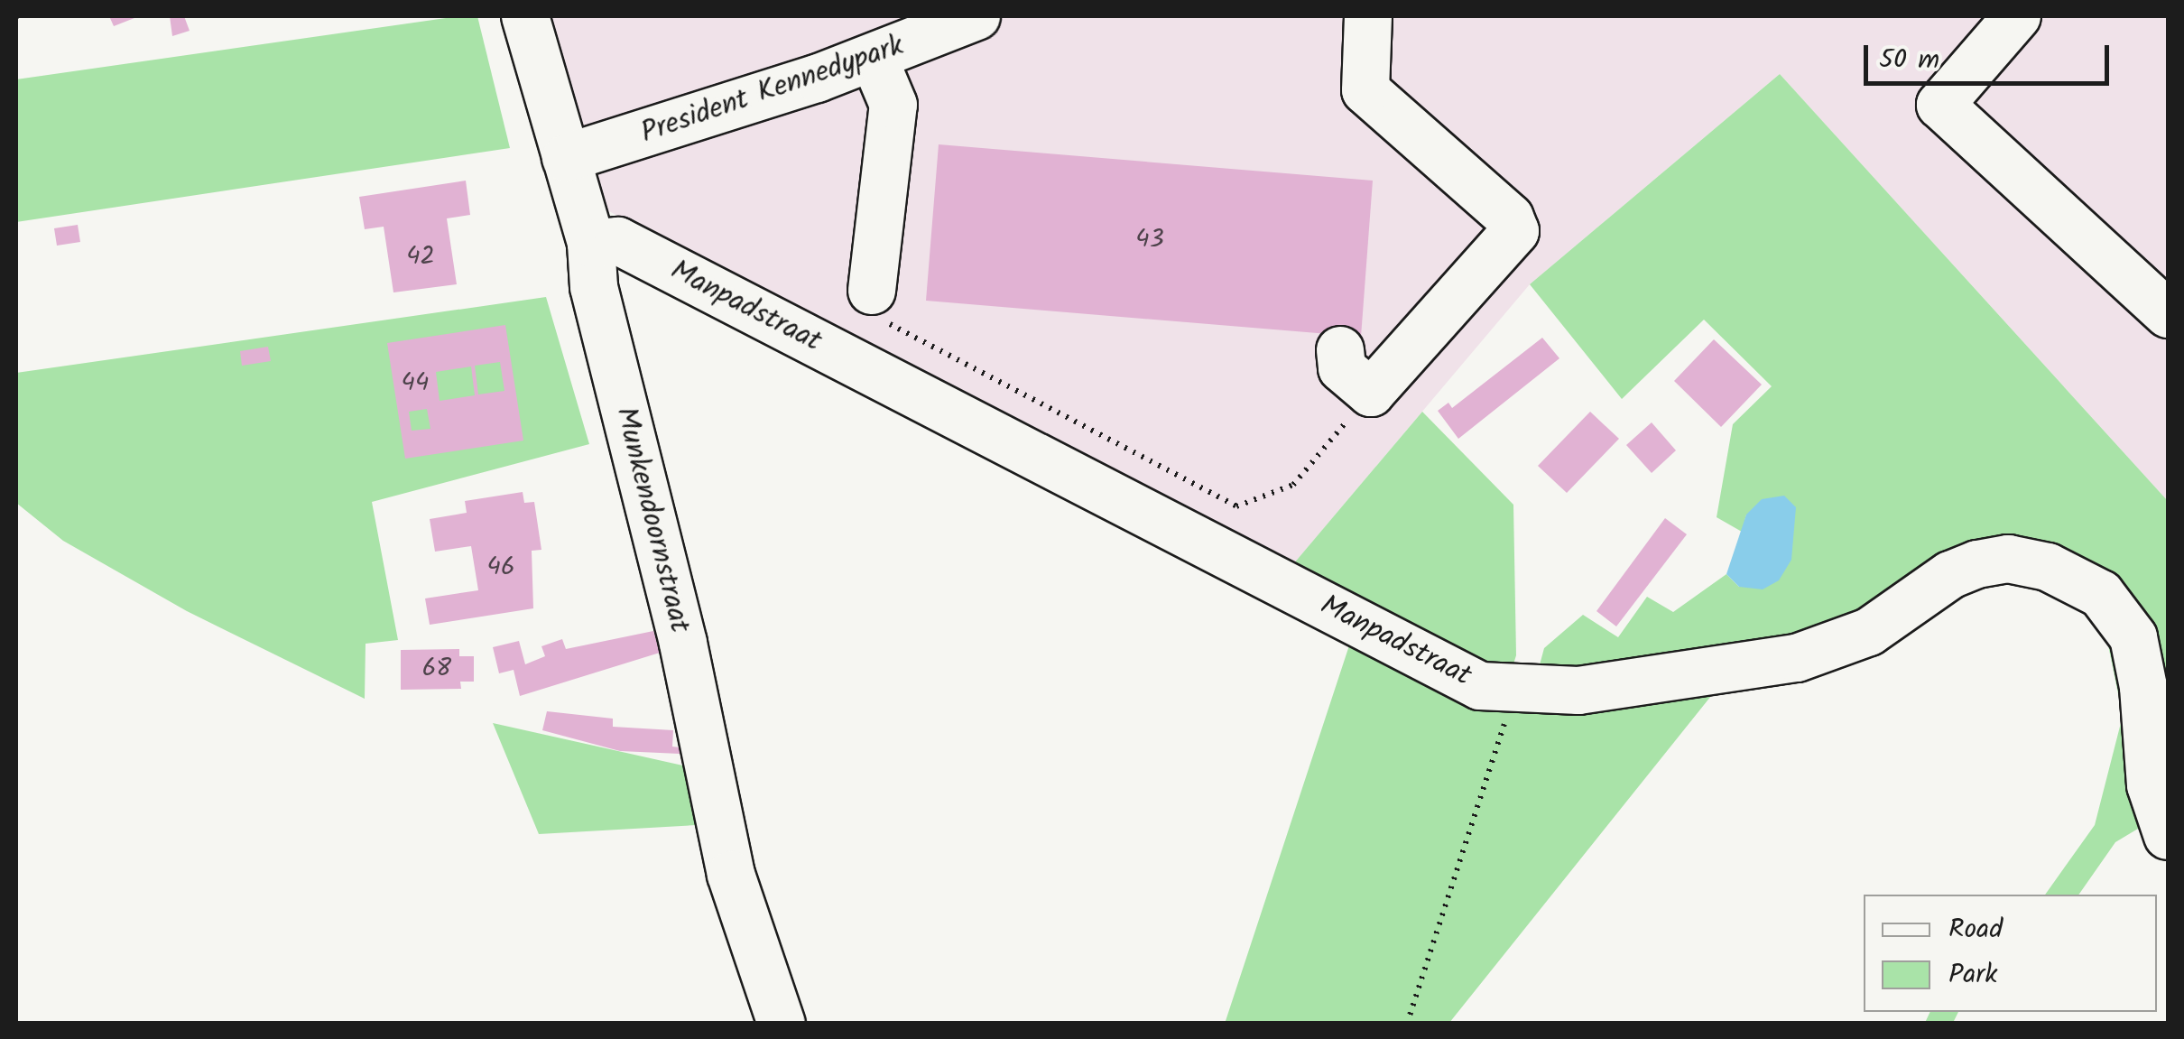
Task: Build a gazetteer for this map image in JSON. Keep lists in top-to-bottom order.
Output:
{
  "streets": {
    "street": ["President Kennedypark", "Manpadstraat", "Munkendoornstraat"]
  },
  "crossings": [
    ["President Kennedypark", "Munkendoornstraat"],
    ["Manpadstraat", "Munkendoornstraat"]
  ],
  "house_numbers": [
    "43",
    "42",
    "44",
    "46",
    "68"
  ],
  "legend": ["Road", "Park"],
  "scale_bar": "50 m"
}
